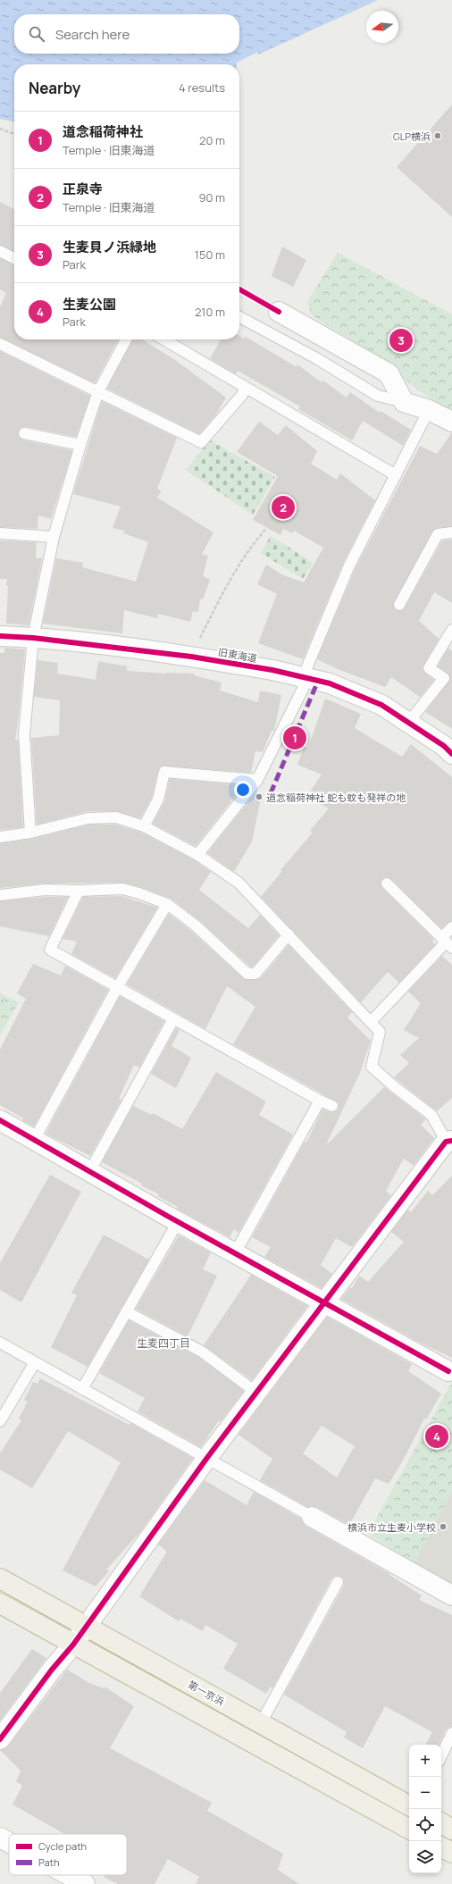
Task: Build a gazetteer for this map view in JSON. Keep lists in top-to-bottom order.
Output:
{
  "streets": {
    "highway": ["第一京浜"],
    "street": ["旧東海道"]
  },
  "districts": ["生麦四丁目"],
  "places": ["GLP横浜", "道念稲荷神社 蛇も蚊も発祥の地", "横浜市立生麦小学校"],
  "legend": ["Cycle path", "Path"],
  "north": "left",
  "page": {
    "search": "Search here",
    "heading": ["Nearby", "4 results"],
    "list": [
      {
        "mark": "1",
        "name": "道念稲荷神社",
        "note": "Temple · 旧東海道",
        "value": "20 m"
      },
      {
        "mark": "2",
        "name": "正泉寺",
        "note": "Temple · 旧東海道",
        "value": "90 m"
      },
      {
        "mark": "3",
        "name": "生麦貝ノ浜緑地",
        "note": "Park",
        "value": "150 m"
      },
      {
        "mark": "4",
        "name": "生麦公園",
        "note": "Park",
        "value": "210 m"
      }
    ],
    "pins": [
      "3",
      "2",
      "1",
      "4"
    ],
    "map_buttons": ["+", "−"]
  }
}
